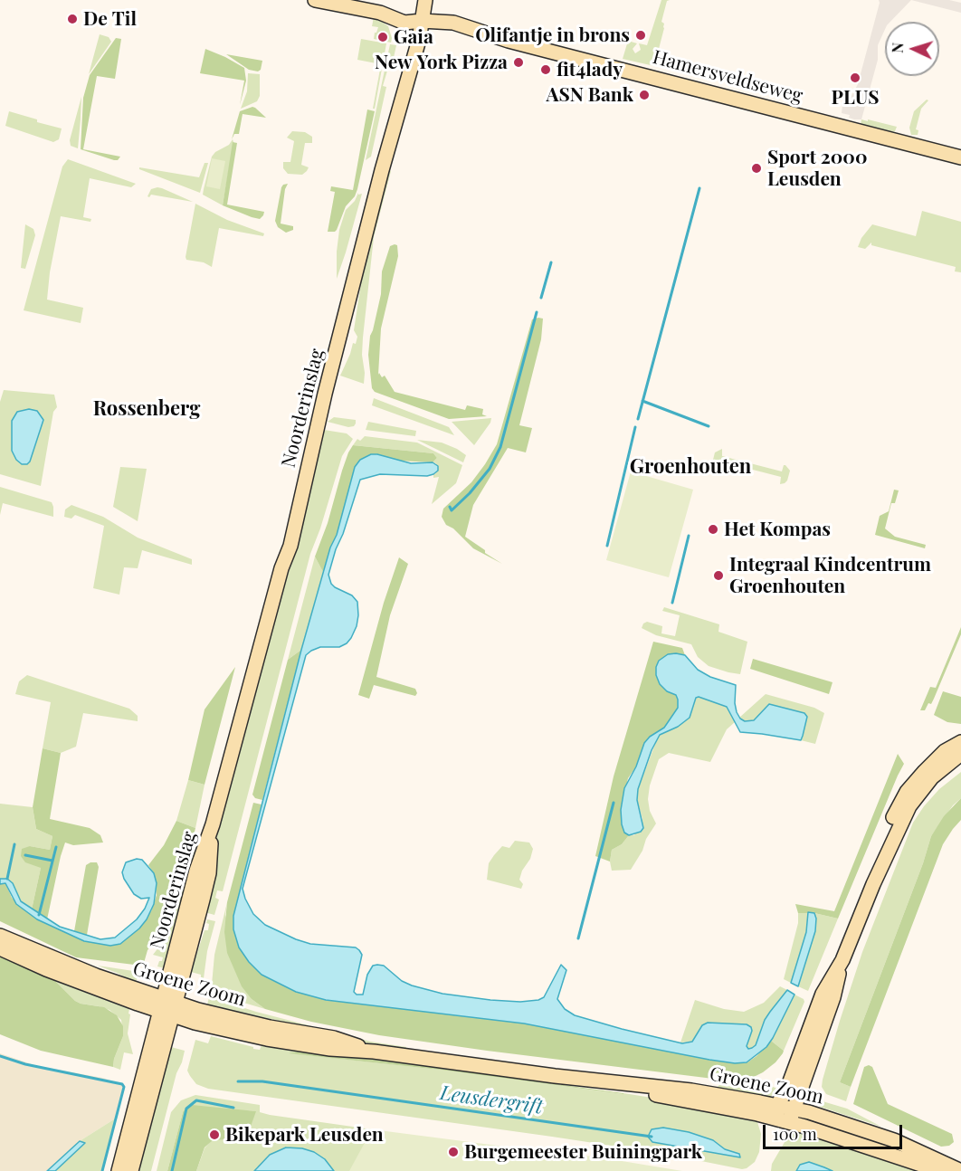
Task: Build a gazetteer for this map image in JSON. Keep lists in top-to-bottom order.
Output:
{
  "streets": {
    "main road": ["Hamersveldseweg", "Noorderinslag", "Groene Zoom"]
  },
  "crossings": [
    ["Hamersveldseweg", "Noorderinslag"],
    ["Noorderinslag", "Groene Zoom"]
  ],
  "districts": ["Rossenberg", "Groenhouten"],
  "water": ["Leusdergrift"],
  "places": [
    "De Til",
    "Olifantje in brons",
    "Gaia",
    "New York Pizza",
    "fit4lady",
    "PLUS",
    "ASN Bank",
    "Sport 2000 Leusden",
    "Het Kompas",
    "Integraal Kindcentrum Groenhouten",
    "Bikepark Leusden",
    "Burgemeester Buiningpark"
  ],
  "scale_bar": "100 m",
  "north": "left"
}
